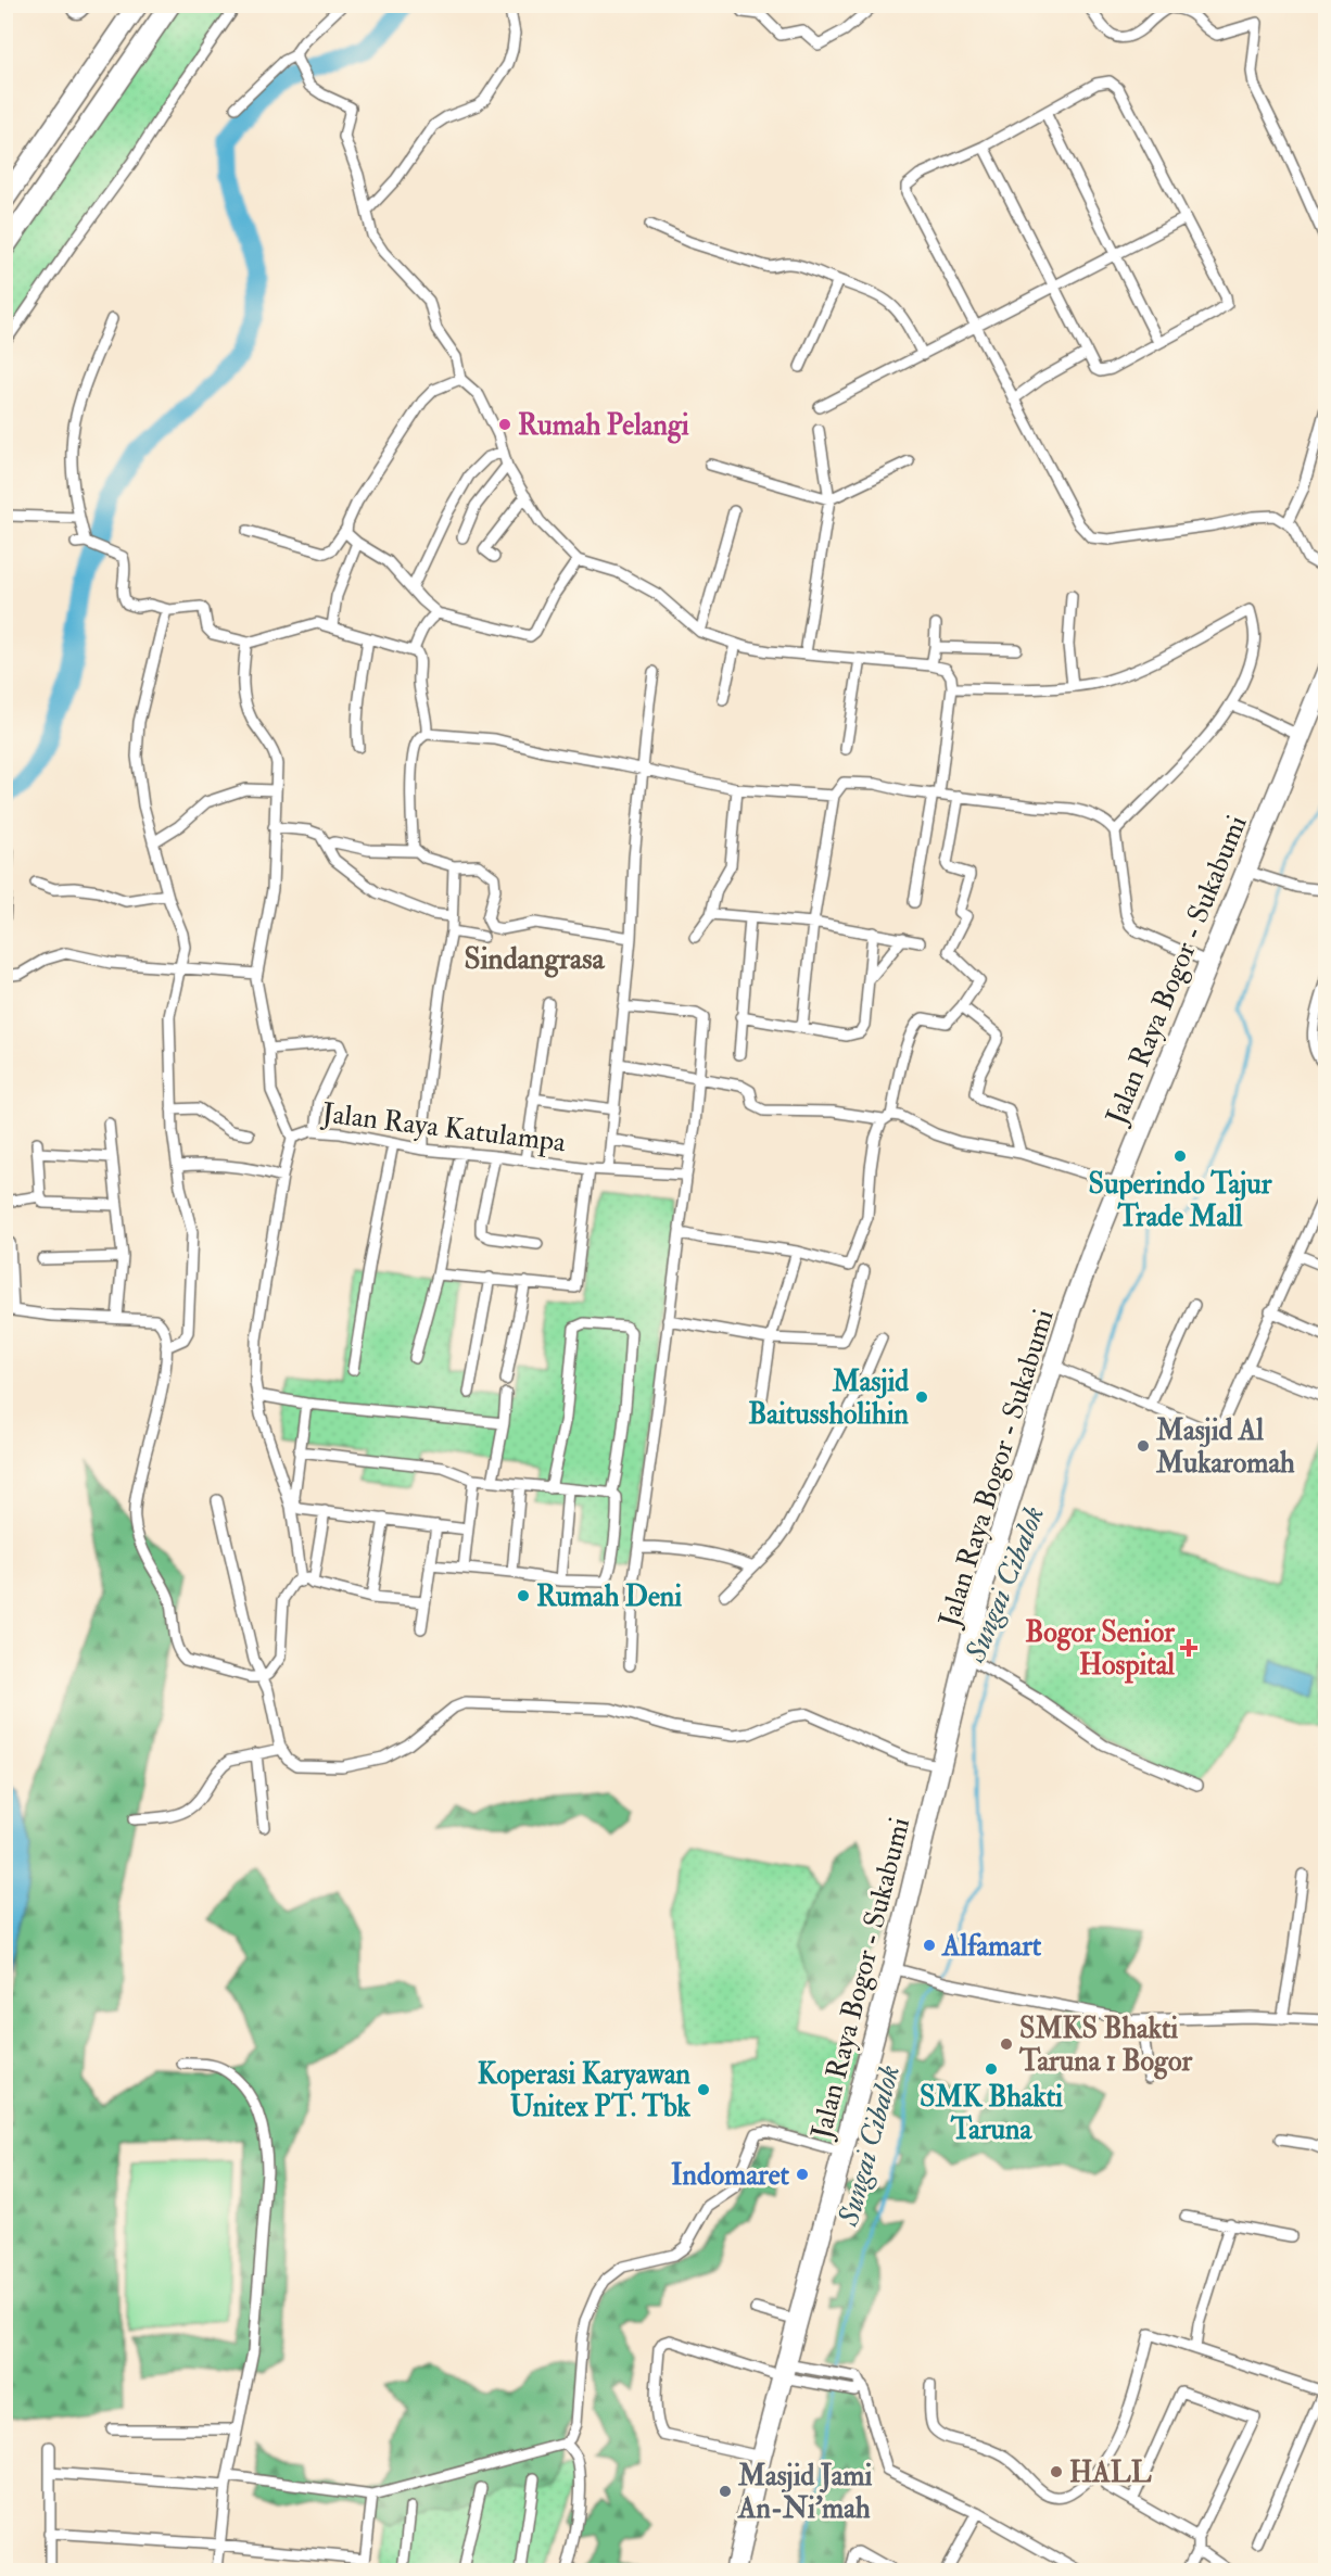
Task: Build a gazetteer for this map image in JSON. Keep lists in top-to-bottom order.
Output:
{
  "streets": {
    "highway": ["Jalan Raya Bogor - Sukabumi"],
    "street": ["Jalan Raya Katulampa"]
  },
  "districts": ["Sindangrasa"],
  "water": ["Sungai Cibalok"],
  "places": {
    "other": [
      "Rumah Pelangi",
      "Superindo Tajur Trade Mall",
      "Masjid Baitussholihin",
      "Masjid Al Mukaromah",
      "Rumah Deni",
      "Alfamart",
      "SMKS Bhakti Taruna 1 Bogor",
      "SMK Bhakti Taruna",
      "Koperasi Karyawan Unitex PT. Tbk",
      "Indomaret",
      "HALL",
      "Masjid Jami An-Ni'mah"
    ],
    "health": ["Bogor Senior Hospital"]
  }
}
